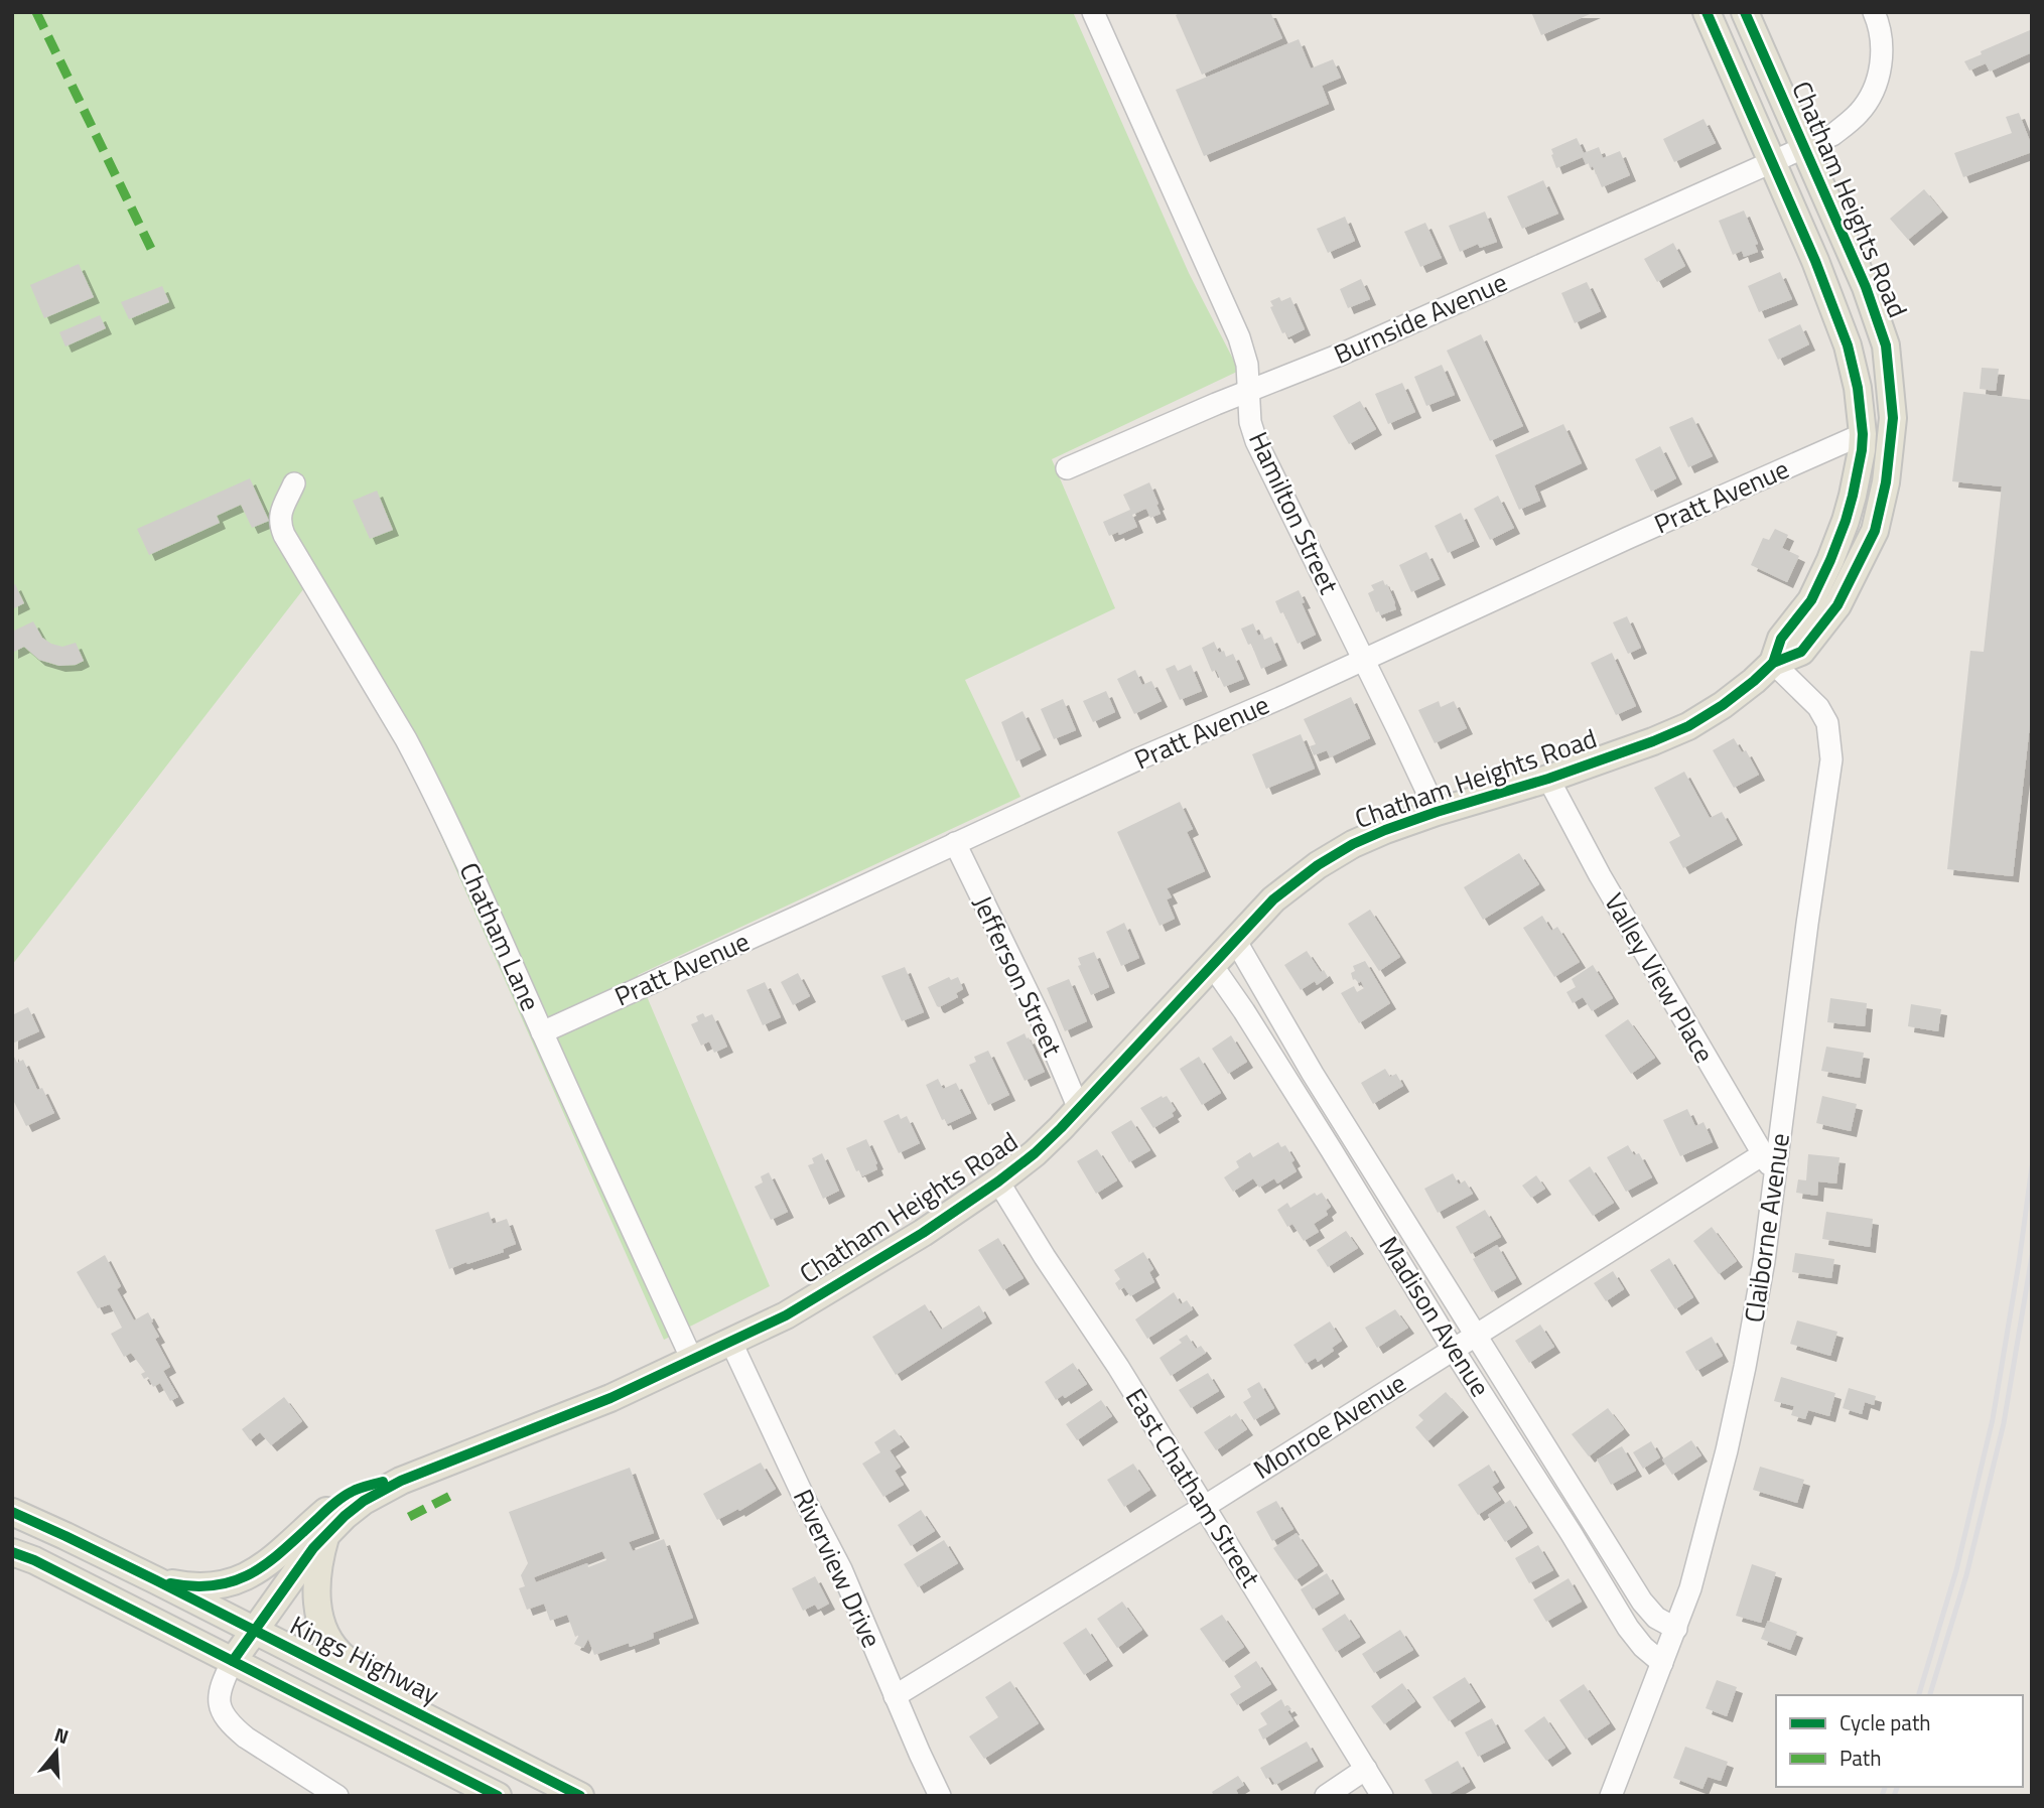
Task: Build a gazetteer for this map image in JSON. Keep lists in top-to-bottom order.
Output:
{
  "streets": {
    "main road": ["Chatham Heights Road", "Kings Highway"],
    "street": [
      "Burnside Avenue",
      "Pratt Avenue",
      "Hamilton Street",
      "Chatham Lane",
      "Jefferson Street",
      "Valley View Place",
      "Claiborne Avenue",
      "Madison Avenue",
      "Monroe Avenue",
      "East Chatham Street",
      "Riverview Drive"
    ]
  },
  "crossings": [
    ["Chatham Heights Road", "Burnside Avenue"],
    ["Chatham Heights Road", "Pratt Avenue"],
    ["Chatham Heights Road", "Hamilton Street"],
    ["Chatham Heights Road", "Chatham Lane"],
    ["Chatham Heights Road", "Jefferson Street"],
    ["Chatham Heights Road", "Valley View Place"],
    ["Chatham Heights Road", "Claiborne Avenue"],
    ["Chatham Heights Road", "Madison Avenue"],
    ["Chatham Heights Road", "East Chatham Street"],
    ["Chatham Heights Road", "Riverview Drive"],
    ["Chatham Heights Road", "Kings Highway"],
    ["Burnside Avenue", "Hamilton Street"],
    ["Pratt Avenue", "Hamilton Street"],
    ["Pratt Avenue", "Chatham Lane"],
    ["Pratt Avenue", "Jefferson Street"],
    ["Valley View Place", "Claiborne Avenue"],
    ["Valley View Place", "Monroe Avenue"],
    ["Claiborne Avenue", "Madison Avenue"],
    ["Madison Avenue", "Monroe Avenue"],
    ["Monroe Avenue", "East Chatham Street"],
    ["Monroe Avenue", "Riverview Drive"]
  ],
  "legend": ["Cycle path", "Path"],
  "north": "top"
}
